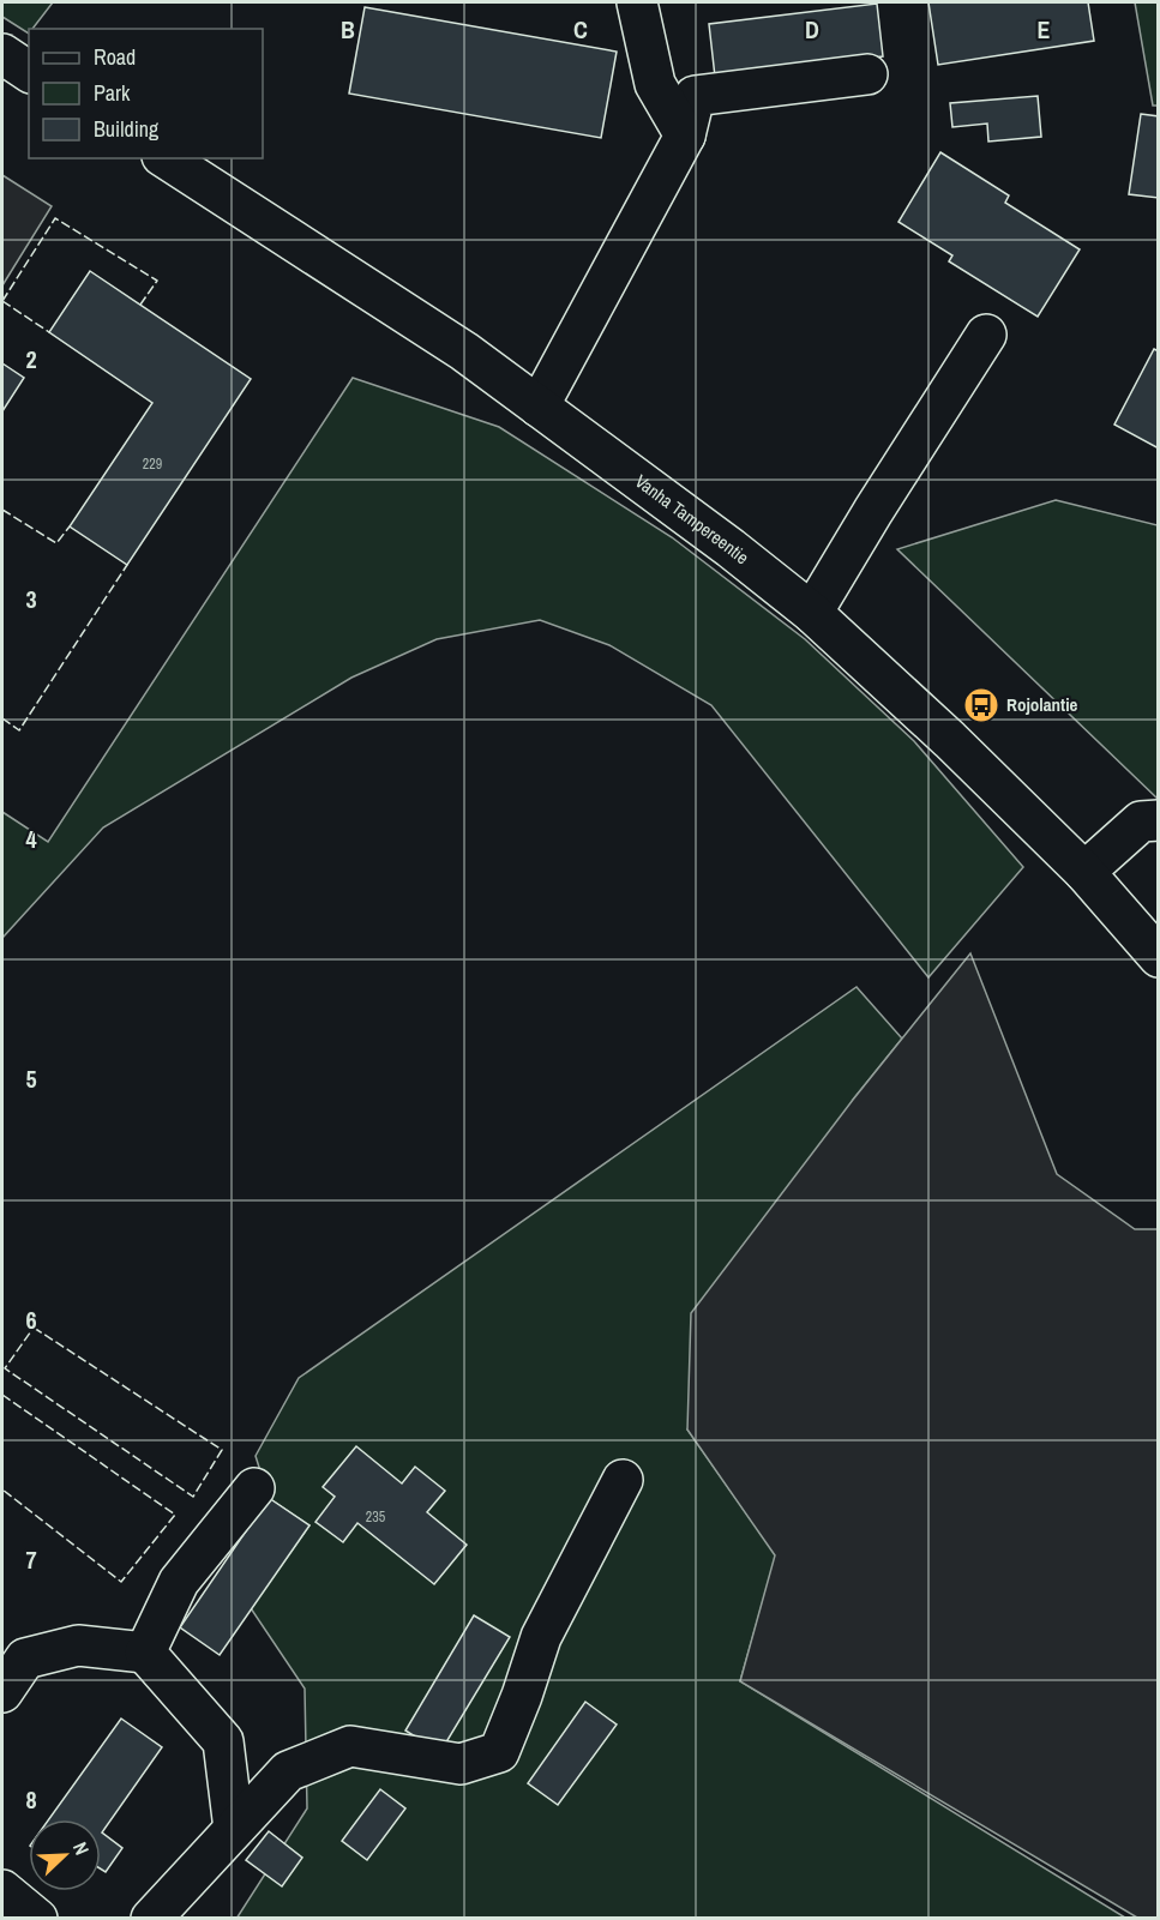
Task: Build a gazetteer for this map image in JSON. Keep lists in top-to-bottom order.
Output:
{
  "streets": {
    "main road": ["Vanha Tampereentie"]
  },
  "places": {
    "bus stop": ["Rojolantie"]
  },
  "house_numbers": ["229", "235"],
  "legend": ["Road", "Park", "Building"],
  "north": "top right",
  "grid": {
    "columns": [
      "B",
      "C",
      "D",
      "E"
    ],
    "rows": [
      "2",
      "3",
      "4",
      "5",
      "6",
      "7",
      "8"
    ]
  }
}
